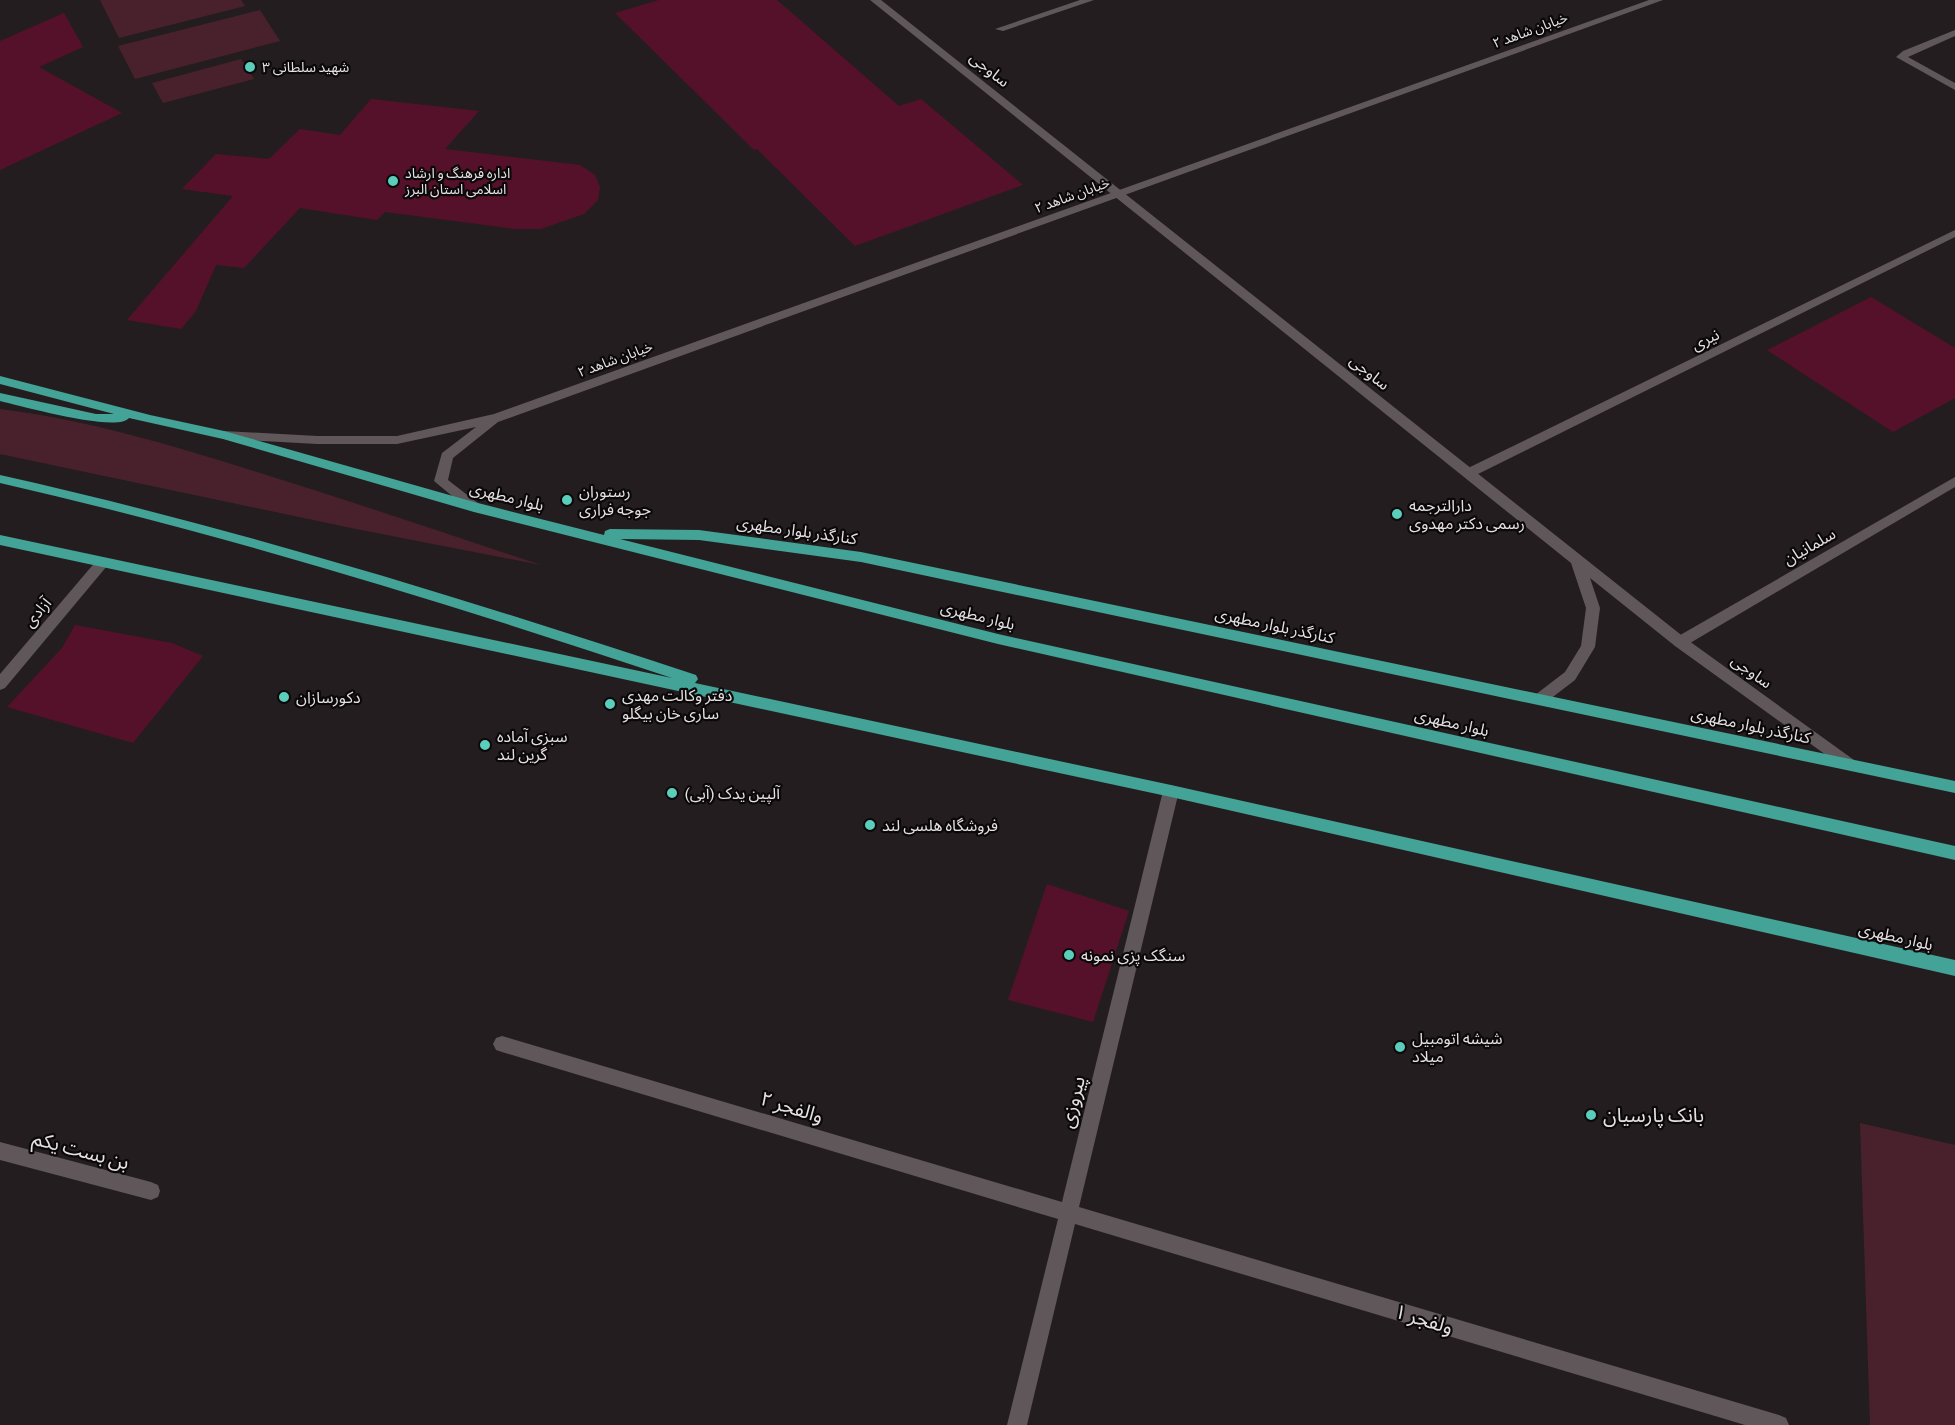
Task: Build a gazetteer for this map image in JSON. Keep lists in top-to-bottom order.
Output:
{
  "streets": {
    "main road": ["بلوار مطهری", "کنارگذر بلوار مطهری"],
    "street": [
      "خیابان شاهد ۲",
      "ساوجی",
      "نیری",
      "سلمانیان",
      "آزادی",
      "پیروزی",
      "والفجر ۲",
      "بن بست یکم",
      "ولفجر ۱"
    ]
  },
  "crossings": [
    ["خیابان شاهد ۲", "ساوجی"],
    ["ساوجی", "نیری"],
    ["ساوجی", "کنارگذر بلوار مطهری"],
    ["ساوجی", "سلمانیان"],
    ["بلوار مطهری", "کنارگذر بلوار مطهری"],
    ["بلوار مطهری", "آزادی"],
    ["بلوار مطهری", "پیروزی"],
    ["پیروزی", "والفجر ۲"],
    ["پیروزی", "ولفجر ۱"],
    ["والفجر ۲", "ولفجر ۱"]
  ],
  "places": [
    "شهید سلطانی ۳",
    "اداره فرهنگ و ارشاد اسلامی استان البرز",
    "رستوران جوجه فراری",
    "دارالترجمه رسمی دکتر مهدوی",
    "دکورسازان",
    "دفتر وکالت مهدی ساری خان بیگلو",
    "سبزی آماده گرین لند",
    "آلپین یدک (آبی)",
    "فروشگاه هلسی لند",
    "سنگک پزی نمونه",
    "شیشه اتومبیل میلاد",
    "بانک پارسیان"
  ]
}
